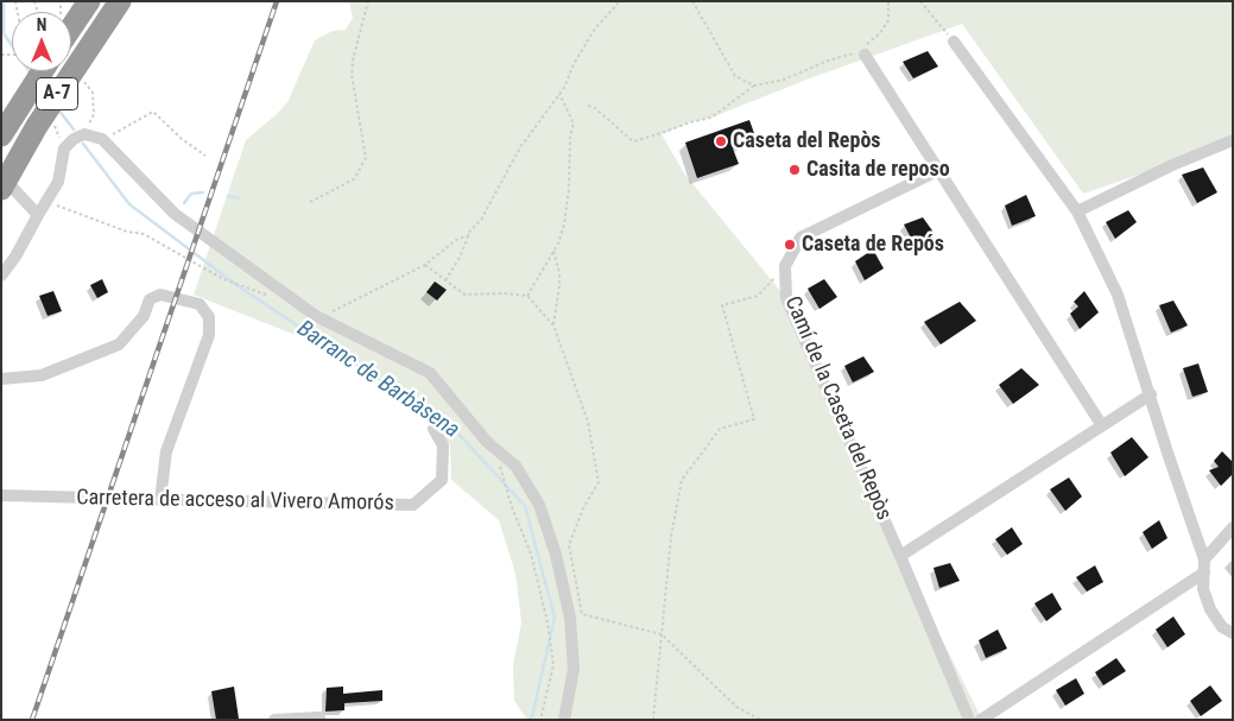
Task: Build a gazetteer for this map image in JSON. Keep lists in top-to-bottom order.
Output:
{
  "streets": {
    "highway": ["A-7"],
    "street": ["Camí de la Caseta del Repòs", "Carretera de acceso al Vivero Amorós"]
  },
  "water": ["Barranc de Barbàsena"],
  "places": ["Caseta del Repòs", "Casita de reposo", "Caseta de Repós"],
  "north": "top"
}
